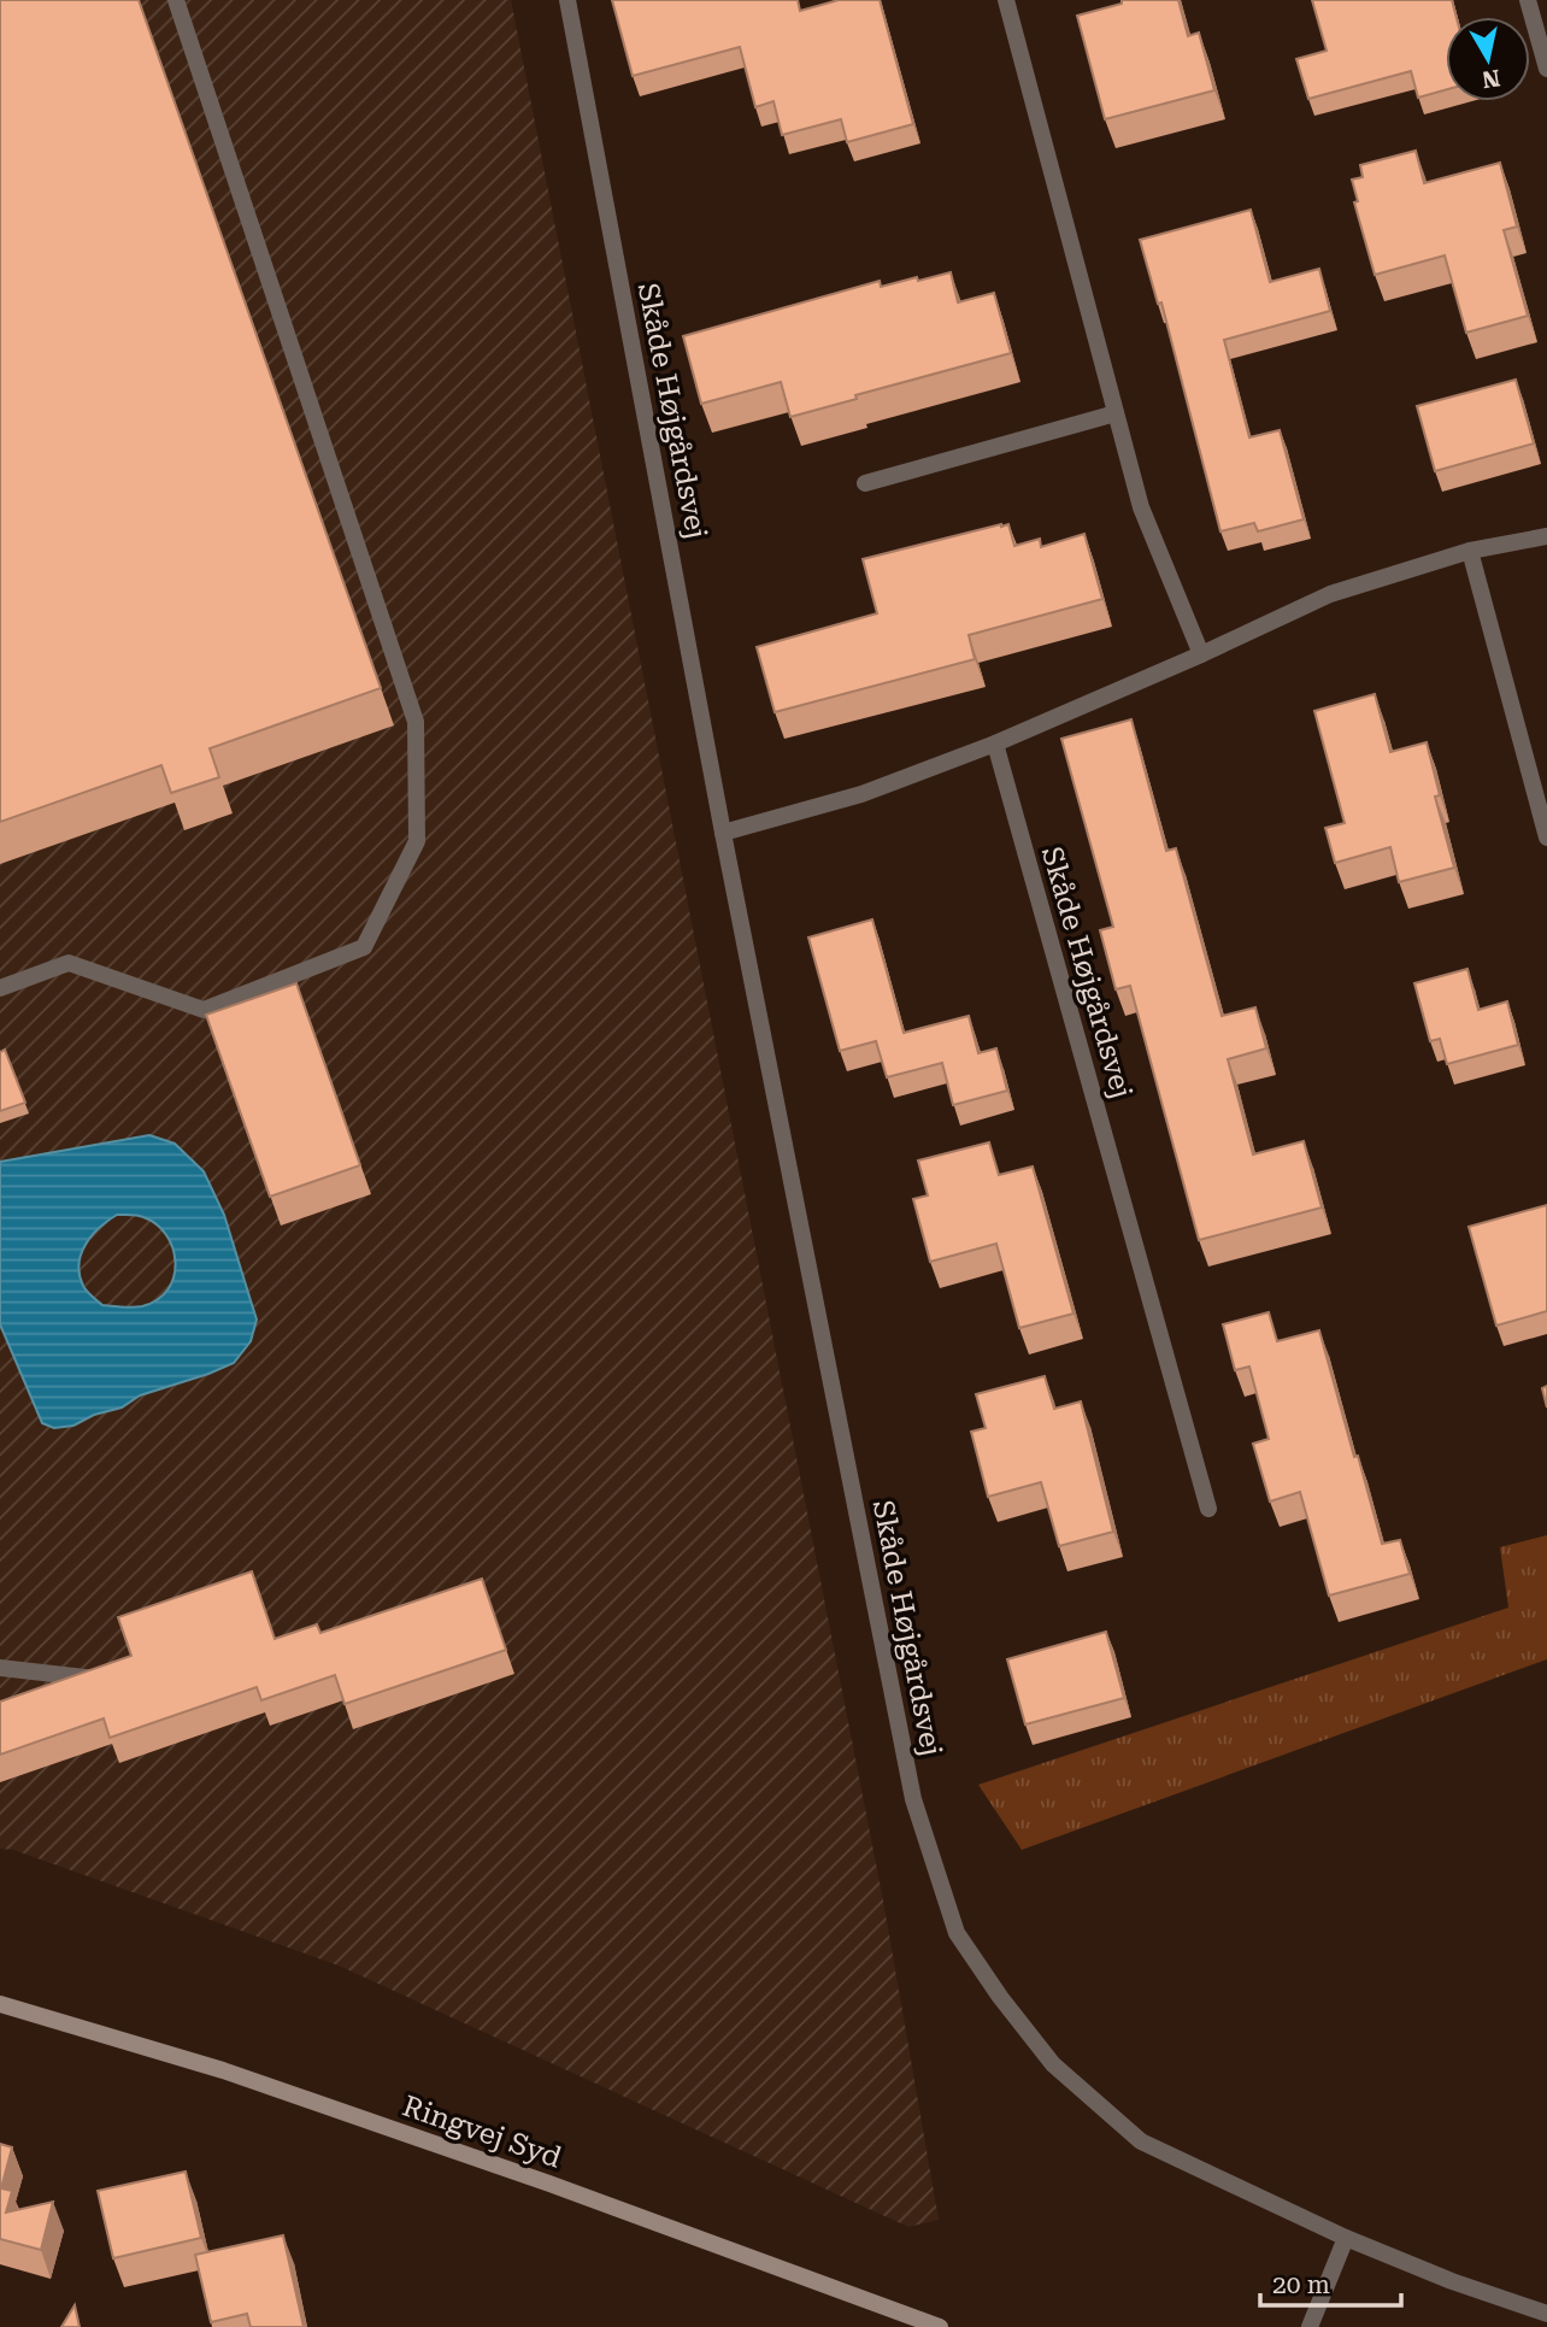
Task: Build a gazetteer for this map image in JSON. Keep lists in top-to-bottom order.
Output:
{
  "streets": {
    "main road": ["Ringvej Syd"],
    "street": ["Skåde Højgårdsvej"]
  },
  "scale_bar": "20 m",
  "north": "bottom"
}
